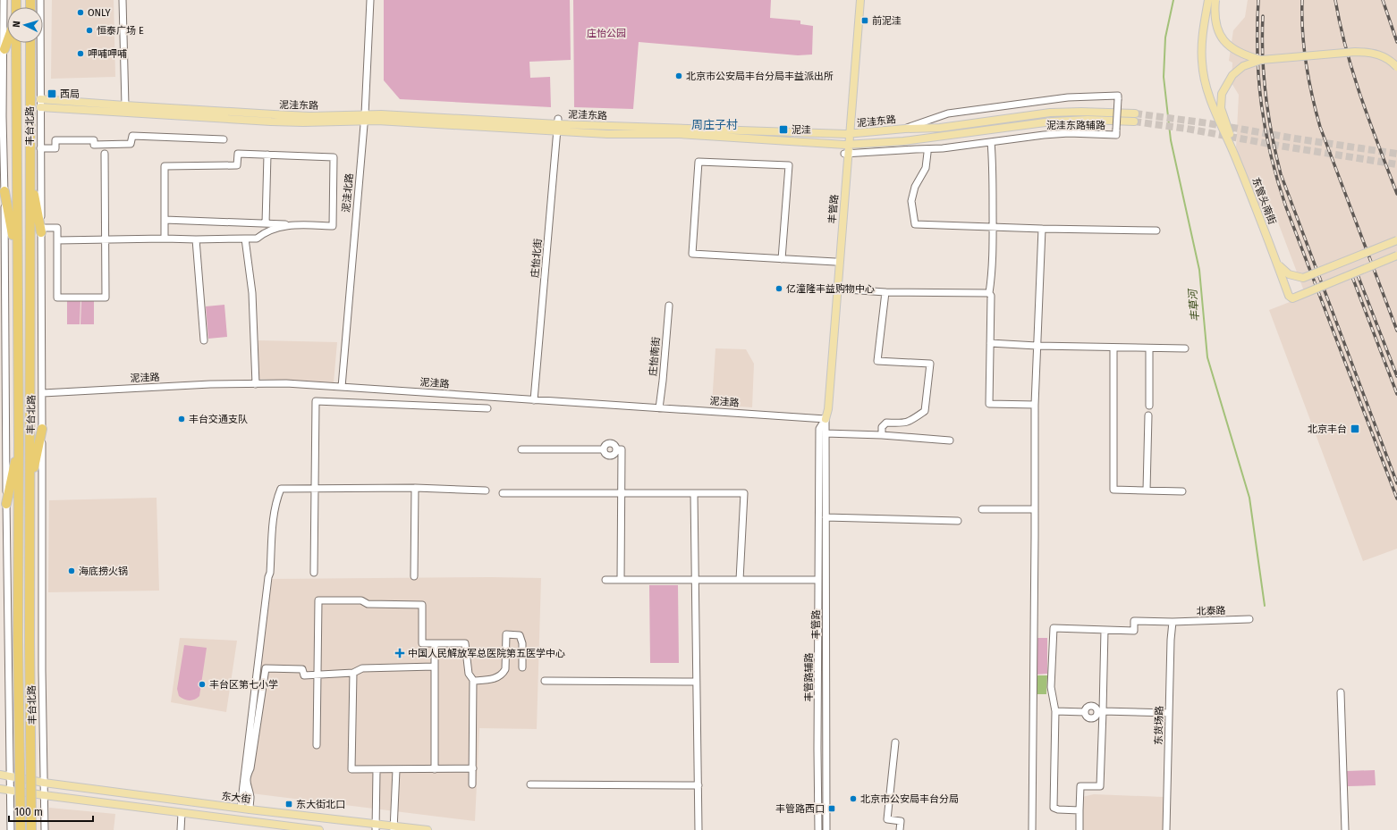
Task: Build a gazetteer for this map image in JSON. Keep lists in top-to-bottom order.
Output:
{
  "streets": {
    "highway": ["丰台北路"],
    "main road": [
      "泥洼东路",
      "东管头南街",
      "丰管路",
      "东大街"
    ],
    "street": [
      "泥洼东路辅路",
      "泥洼北路",
      "庄怡北街",
      "庄怡南街",
      "泥洼路",
      "北泰路",
      "丰管路辅路",
      "东货场路"
    ]
  },
  "crossings": [
    ["泥洼东路", "泥洼东路辅路"],
    ["泥洼东路", "丰台北路"],
    ["泥洼东路", "泥洼北路"],
    ["泥洼东路", "丰管路"],
    ["泥洼东路", "庄怡北街"],
    ["泥洼东路辅路", "丰管路"],
    ["丰台北路", "泥洼路"],
    ["丰台北路", "东大街"],
    ["泥洼北路", "泥洼路"],
    ["丰管路", "泥洼路"],
    ["丰管路", "丰管路辅路"],
    ["庄怡北街", "泥洼路"],
    ["庄怡南街", "泥洼路"],
    ["泥洼路", "丰管路辅路"],
    ["北泰路", "东货场路"]
  ],
  "districts": ["周庄子村"],
  "water": ["丰草河"],
  "parks": ["庄怡公园"],
  "places": {
    "other": [
      "ONLY",
      "恒泰广场 E",
      "呷哺呷哺",
      "北京市公安局丰台分局丰益派出所",
      "亿潼隆丰益购物中心",
      "丰台交通支队",
      "海底捞火锅",
      "丰台区第七小学",
      "北京市公安局丰台分局"
    ],
    "transit": [
      "前泥洼",
      "西局",
      "泥洼",
      "北京丰台",
      "东大街北口",
      "丰管路西口"
    ],
    "health": ["中国人民解放军总医院第五医学中心"]
  },
  "scale_bar": "100 m",
  "north": "left"
}
